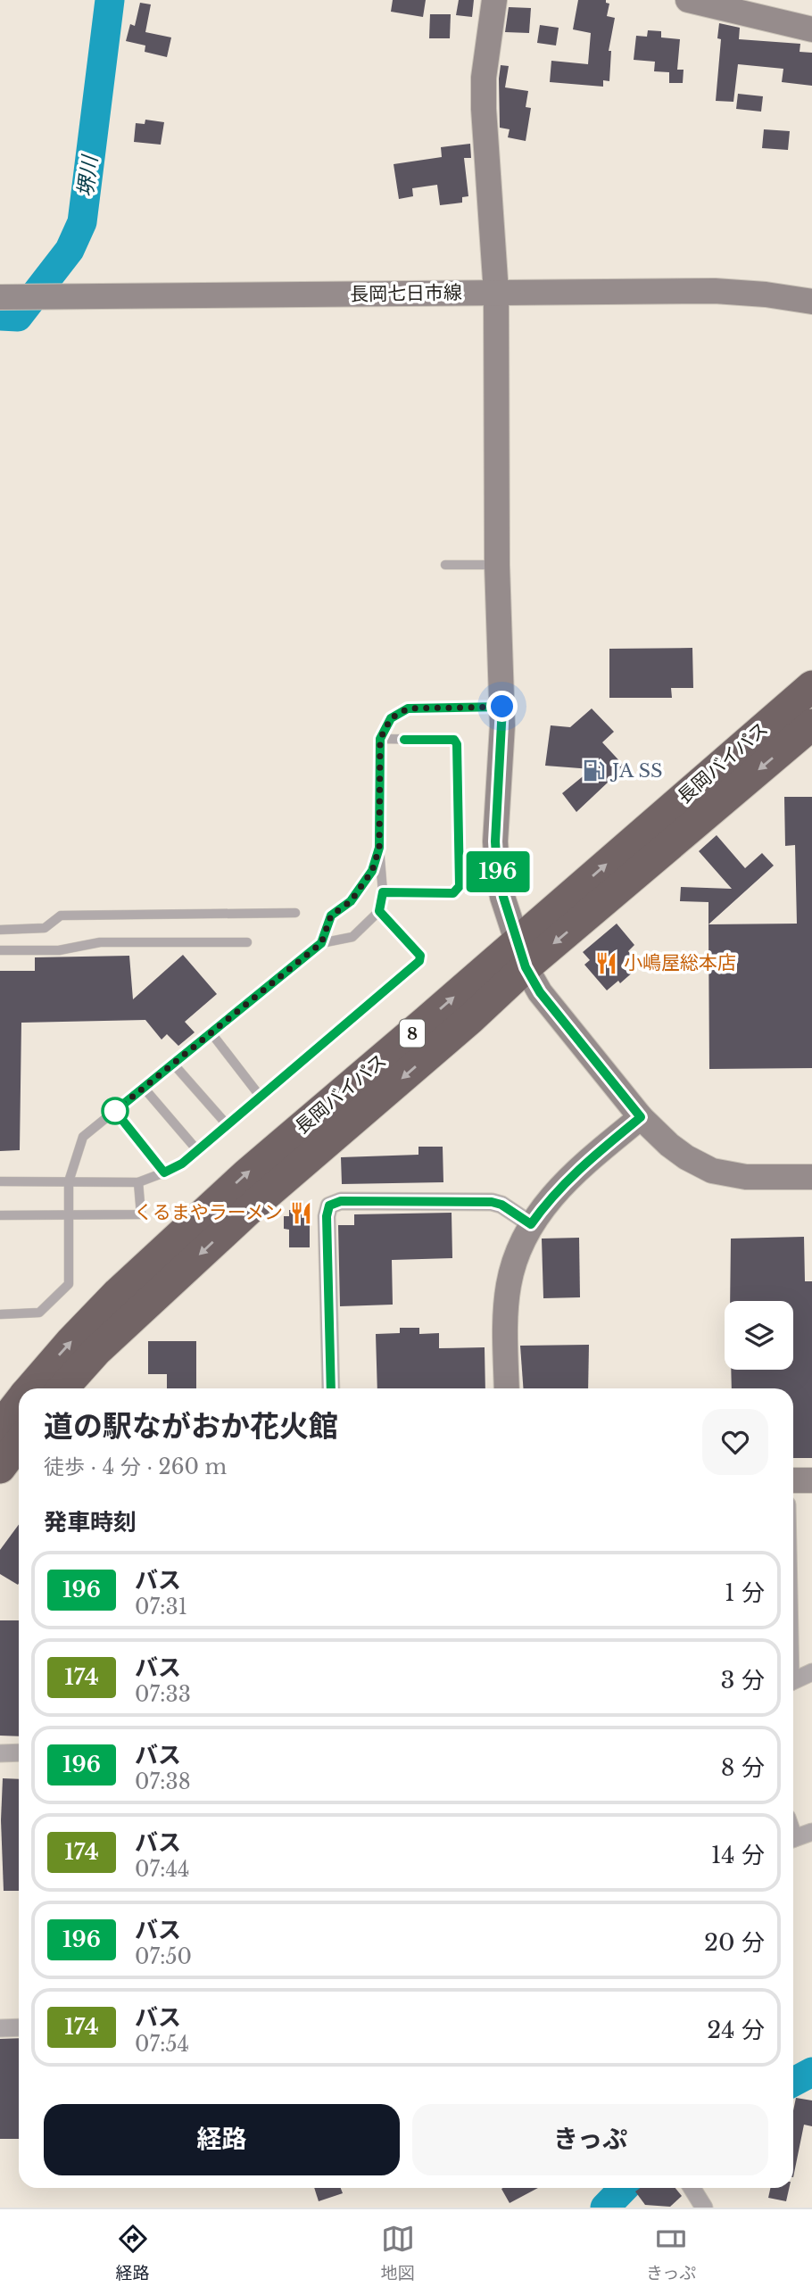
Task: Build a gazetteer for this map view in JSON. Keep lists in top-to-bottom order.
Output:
{
  "streets": {
    "highway": ["長岡バイパス", "8"],
    "street": ["長岡七日市線"]
  },
  "water": ["堺川"],
  "places": {
    "fuel station": ["JA SS"],
    "restaurant": ["小嶋屋総本店", "くるまやラーメン"]
  },
  "lines": ["bus line 196"],
  "page": {
    "on_map": "196",
    "heading": [
      ["道の駅ながおか花火館", "徒歩 · 4 分 · 260 m"],
      "発車時刻"
    ],
    "list": [
      {
        "mark": "196",
        "name": "バス",
        "note": "07:31",
        "value": "1 分"
      },
      {
        "mark": "174",
        "name": "バス",
        "note": "07:33",
        "value": "3 分"
      },
      {
        "mark": "196",
        "name": "バス",
        "note": "07:38",
        "value": "8 分"
      },
      {
        "mark": "174",
        "name": "バス",
        "note": "07:44",
        "value": "14 分"
      },
      {
        "mark": "196",
        "name": "バス",
        "note": "07:50",
        "value": "20 分"
      },
      {
        "mark": "174",
        "name": "バス",
        "note": "07:54",
        "value": "24 分"
      }
    ],
    "buttons": ["経路", "きっぷ"],
    "tabs": ["経路", "地図", "きっぷ"]
  }
}
